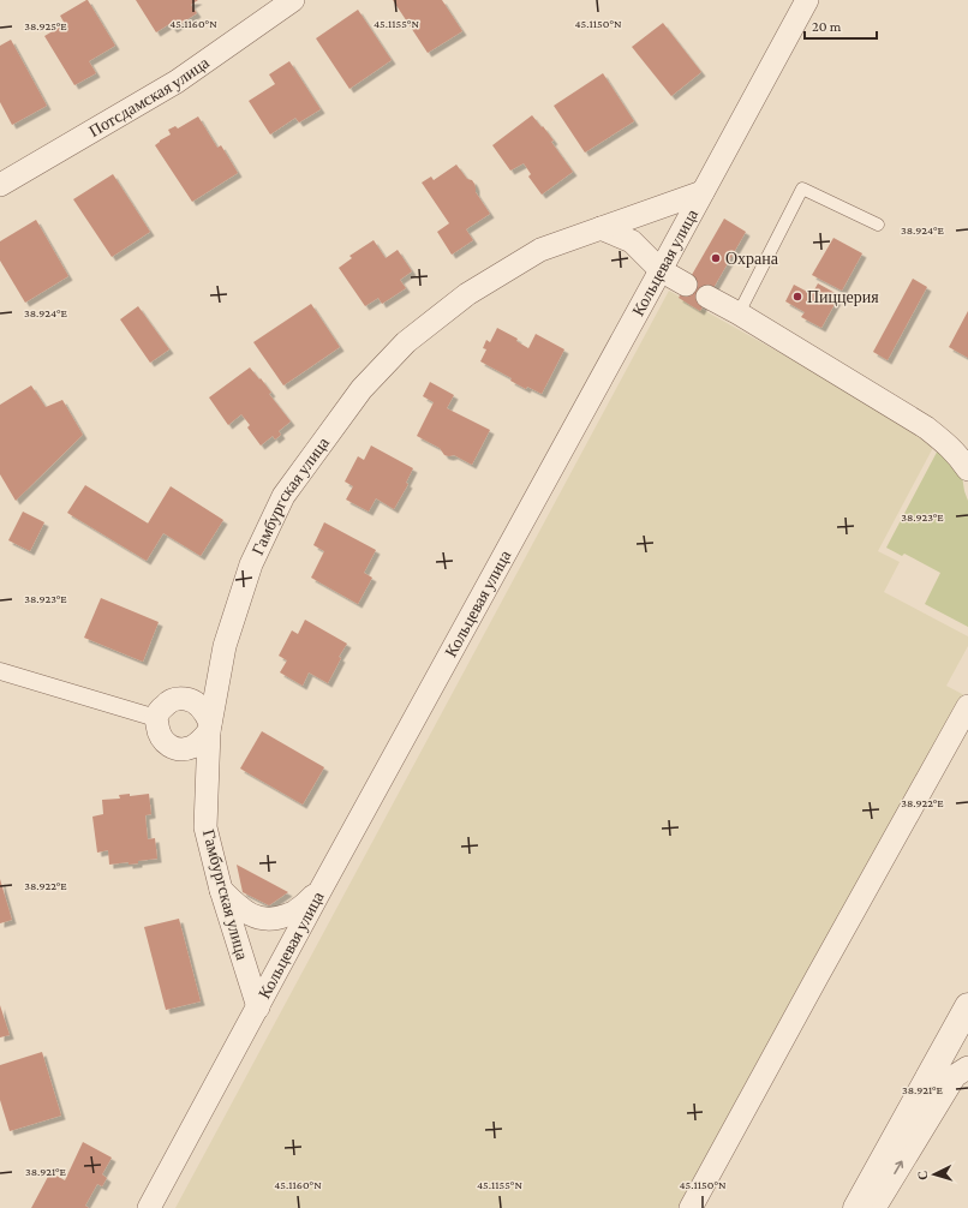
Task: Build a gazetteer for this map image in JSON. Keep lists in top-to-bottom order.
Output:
{
  "streets": {
    "street": ["Потсдамская улица", "Кольцевая улица", "Гамбургская улица"]
  },
  "crossings": [
    ["Кольцевая улица", "Гамбургская улица"]
  ],
  "places": ["Охрана", "Пиццерия"],
  "scale_bar": "20 m",
  "north": "left",
  "coordinates": [
    "45.1160°N",
    "45.1155°N",
    "45.1150°N",
    "38.925°E",
    "38.924°E",
    "38.923°E",
    "38.922°E",
    "38.921°E"
  ]
}
